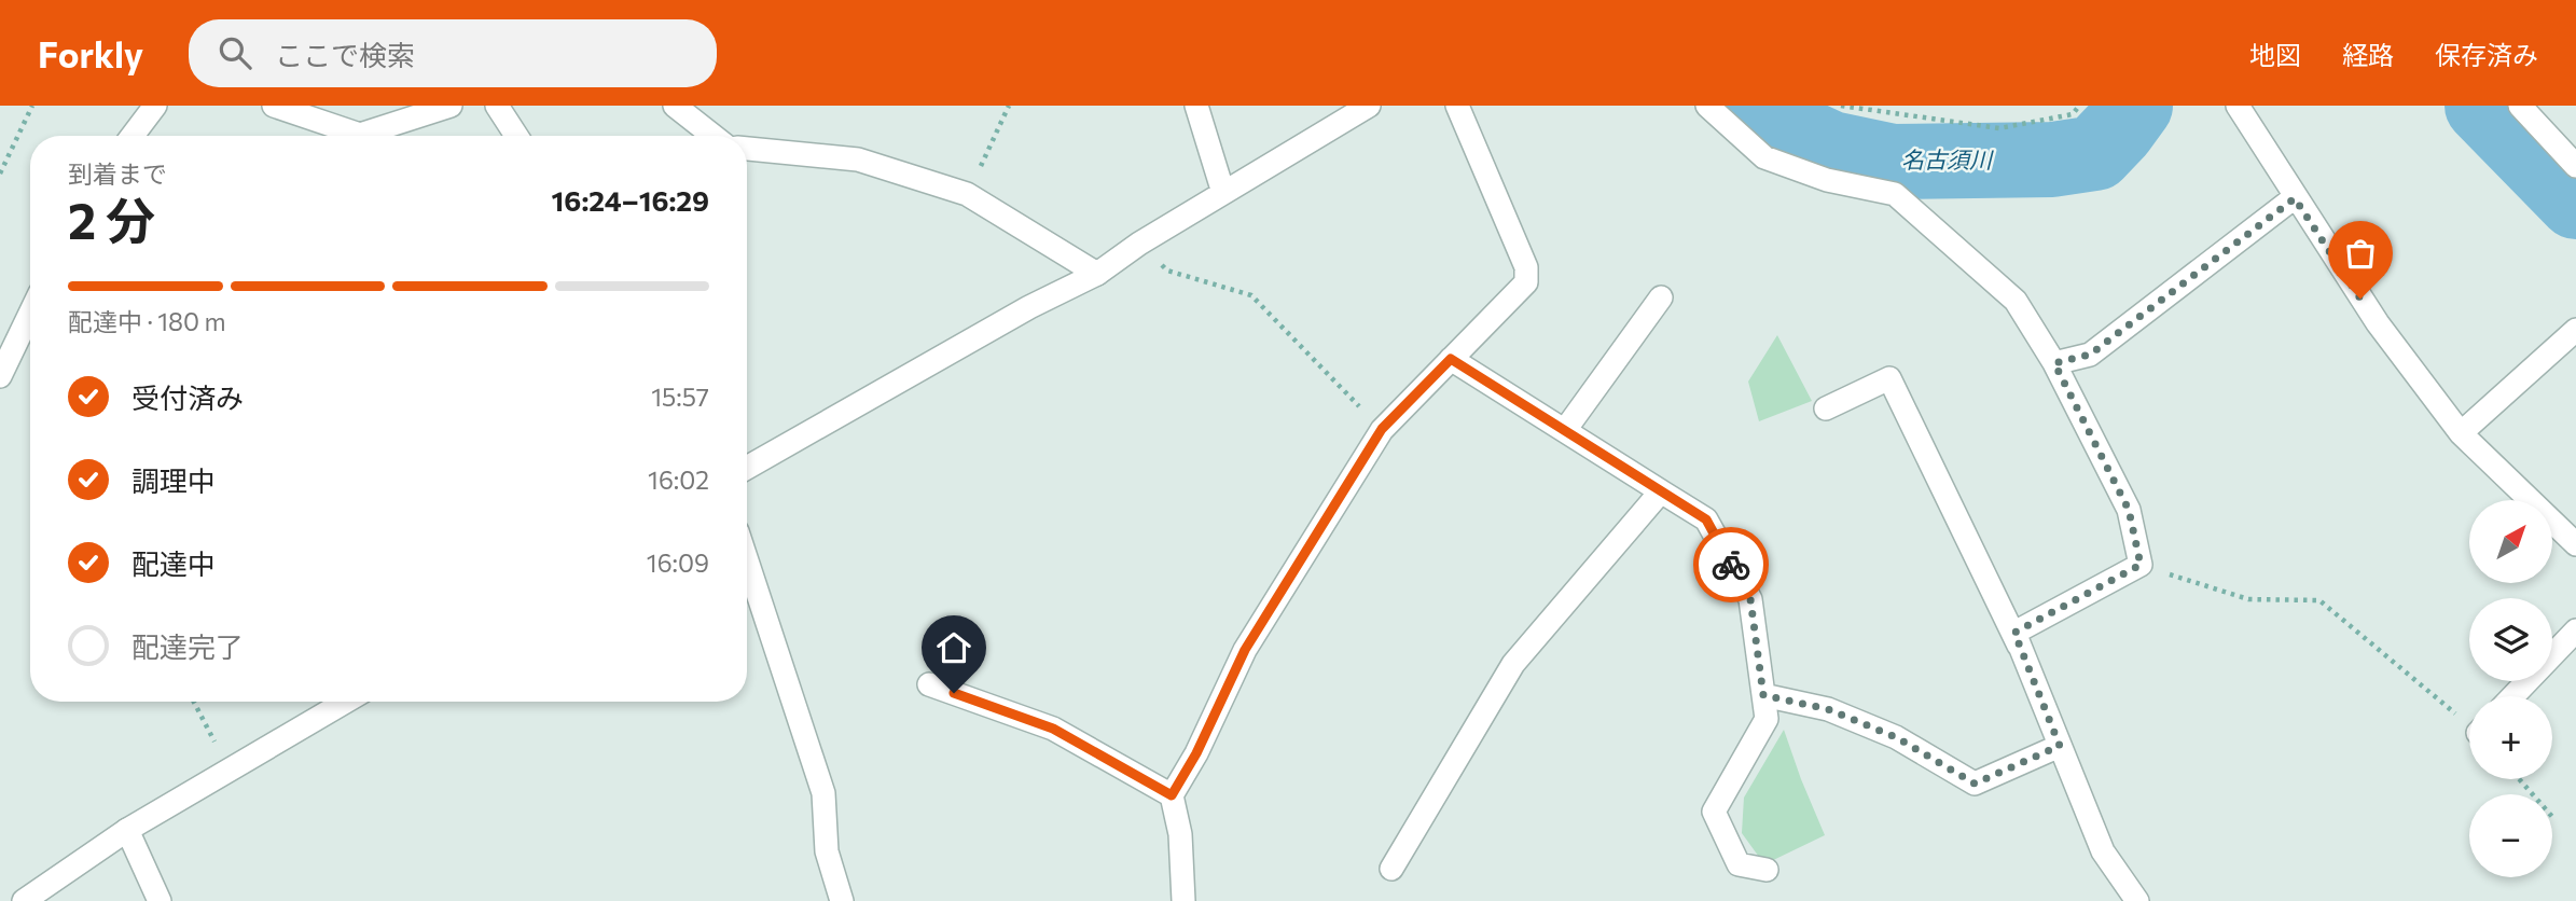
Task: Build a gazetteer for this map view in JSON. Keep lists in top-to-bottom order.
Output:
{
  "water": ["名古須川"],
  "north": "top right",
  "page": {
    "header": "Forkly",
    "search": "ここで検索",
    "nav": ["地図", "経路", "保存済み"],
    "heading": ["2 分", "到着まで", "16:24–16:29"],
    "bar": "配達中 · 180 m",
    "list": [
      ["受付済み", "15:57"],
      ["調理中", "16:02"],
      ["配達中", "16:09"],
      "配達完了"
    ],
    "map_buttons": ["+", "−"]
  }
}
